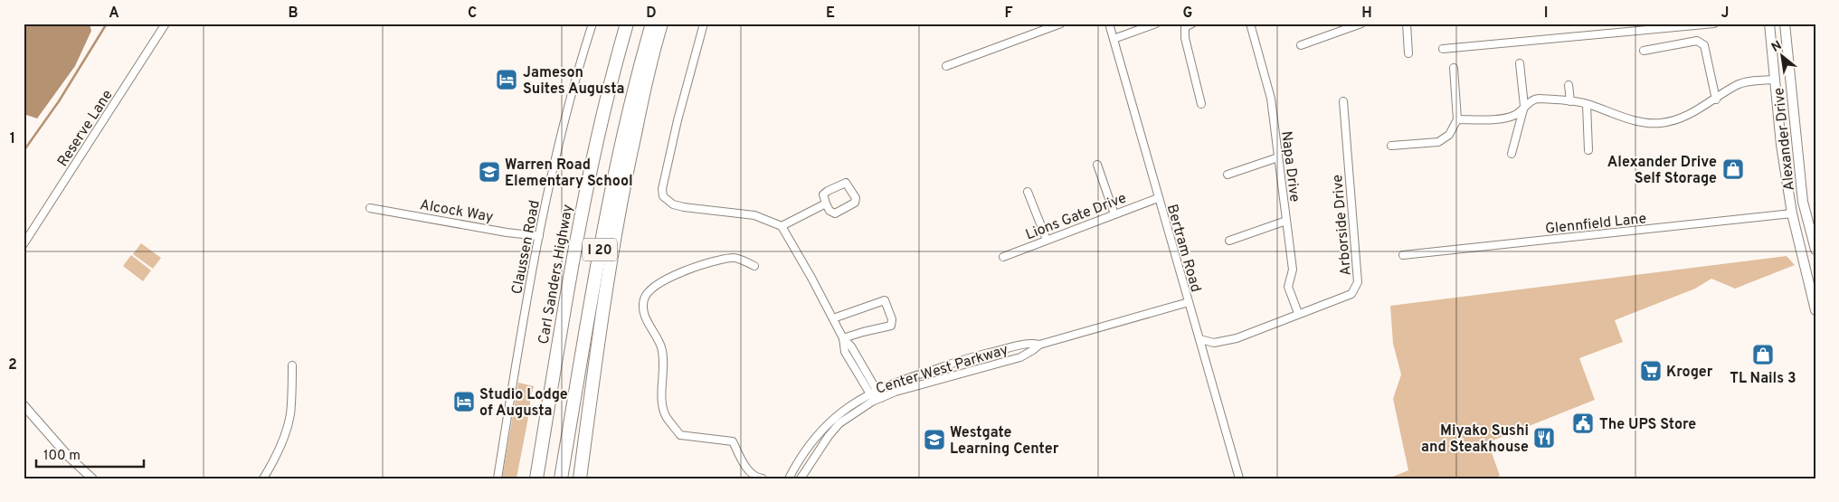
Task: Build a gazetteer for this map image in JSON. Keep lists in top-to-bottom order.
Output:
{
  "streets": {
    "highway": ["I 20", "Carl Sanders Highway"],
    "main road": ["Alexander Drive"],
    "street": [
      "Reserve Lane",
      "Napa Drive",
      "Alcock Way",
      "Lions Gate Drive",
      "Glennfield Lane",
      "Arborside Drive",
      "Claussen Road",
      "Bertram Road",
      "Center West Parkway"
    ]
  },
  "crossings": [
    ["Alexander Drive", "Glennfield Lane"],
    ["Napa Drive", "Arborside Drive"],
    ["Alcock Way", "Claussen Road"],
    ["Lions Gate Drive", "Bertram Road"],
    ["Arborside Drive", "Bertram Road"],
    ["Bertram Road", "Center West Parkway"]
  ],
  "places": {
    "hotel": ["Jameson Suites Augusta", "Studio Lodge of Augusta"],
    "shop": ["Alexander Drive Self Storage", "TL Nails 3"],
    "school or university": ["Warren Road Elementary School", "Westgate Learning Center"],
    "supermarket": ["Kroger"],
    "public building": ["The UPS Store"],
    "restaurant": ["Miyako Sushi and Steakhouse"]
  },
  "scale_bar": "100 m",
  "north": "top left",
  "grid": {
    "columns": [
      "A",
      "B",
      "C",
      "D",
      "E",
      "F",
      "G",
      "H",
      "I",
      "J"
    ],
    "rows": ["1", "2"]
  }
}
